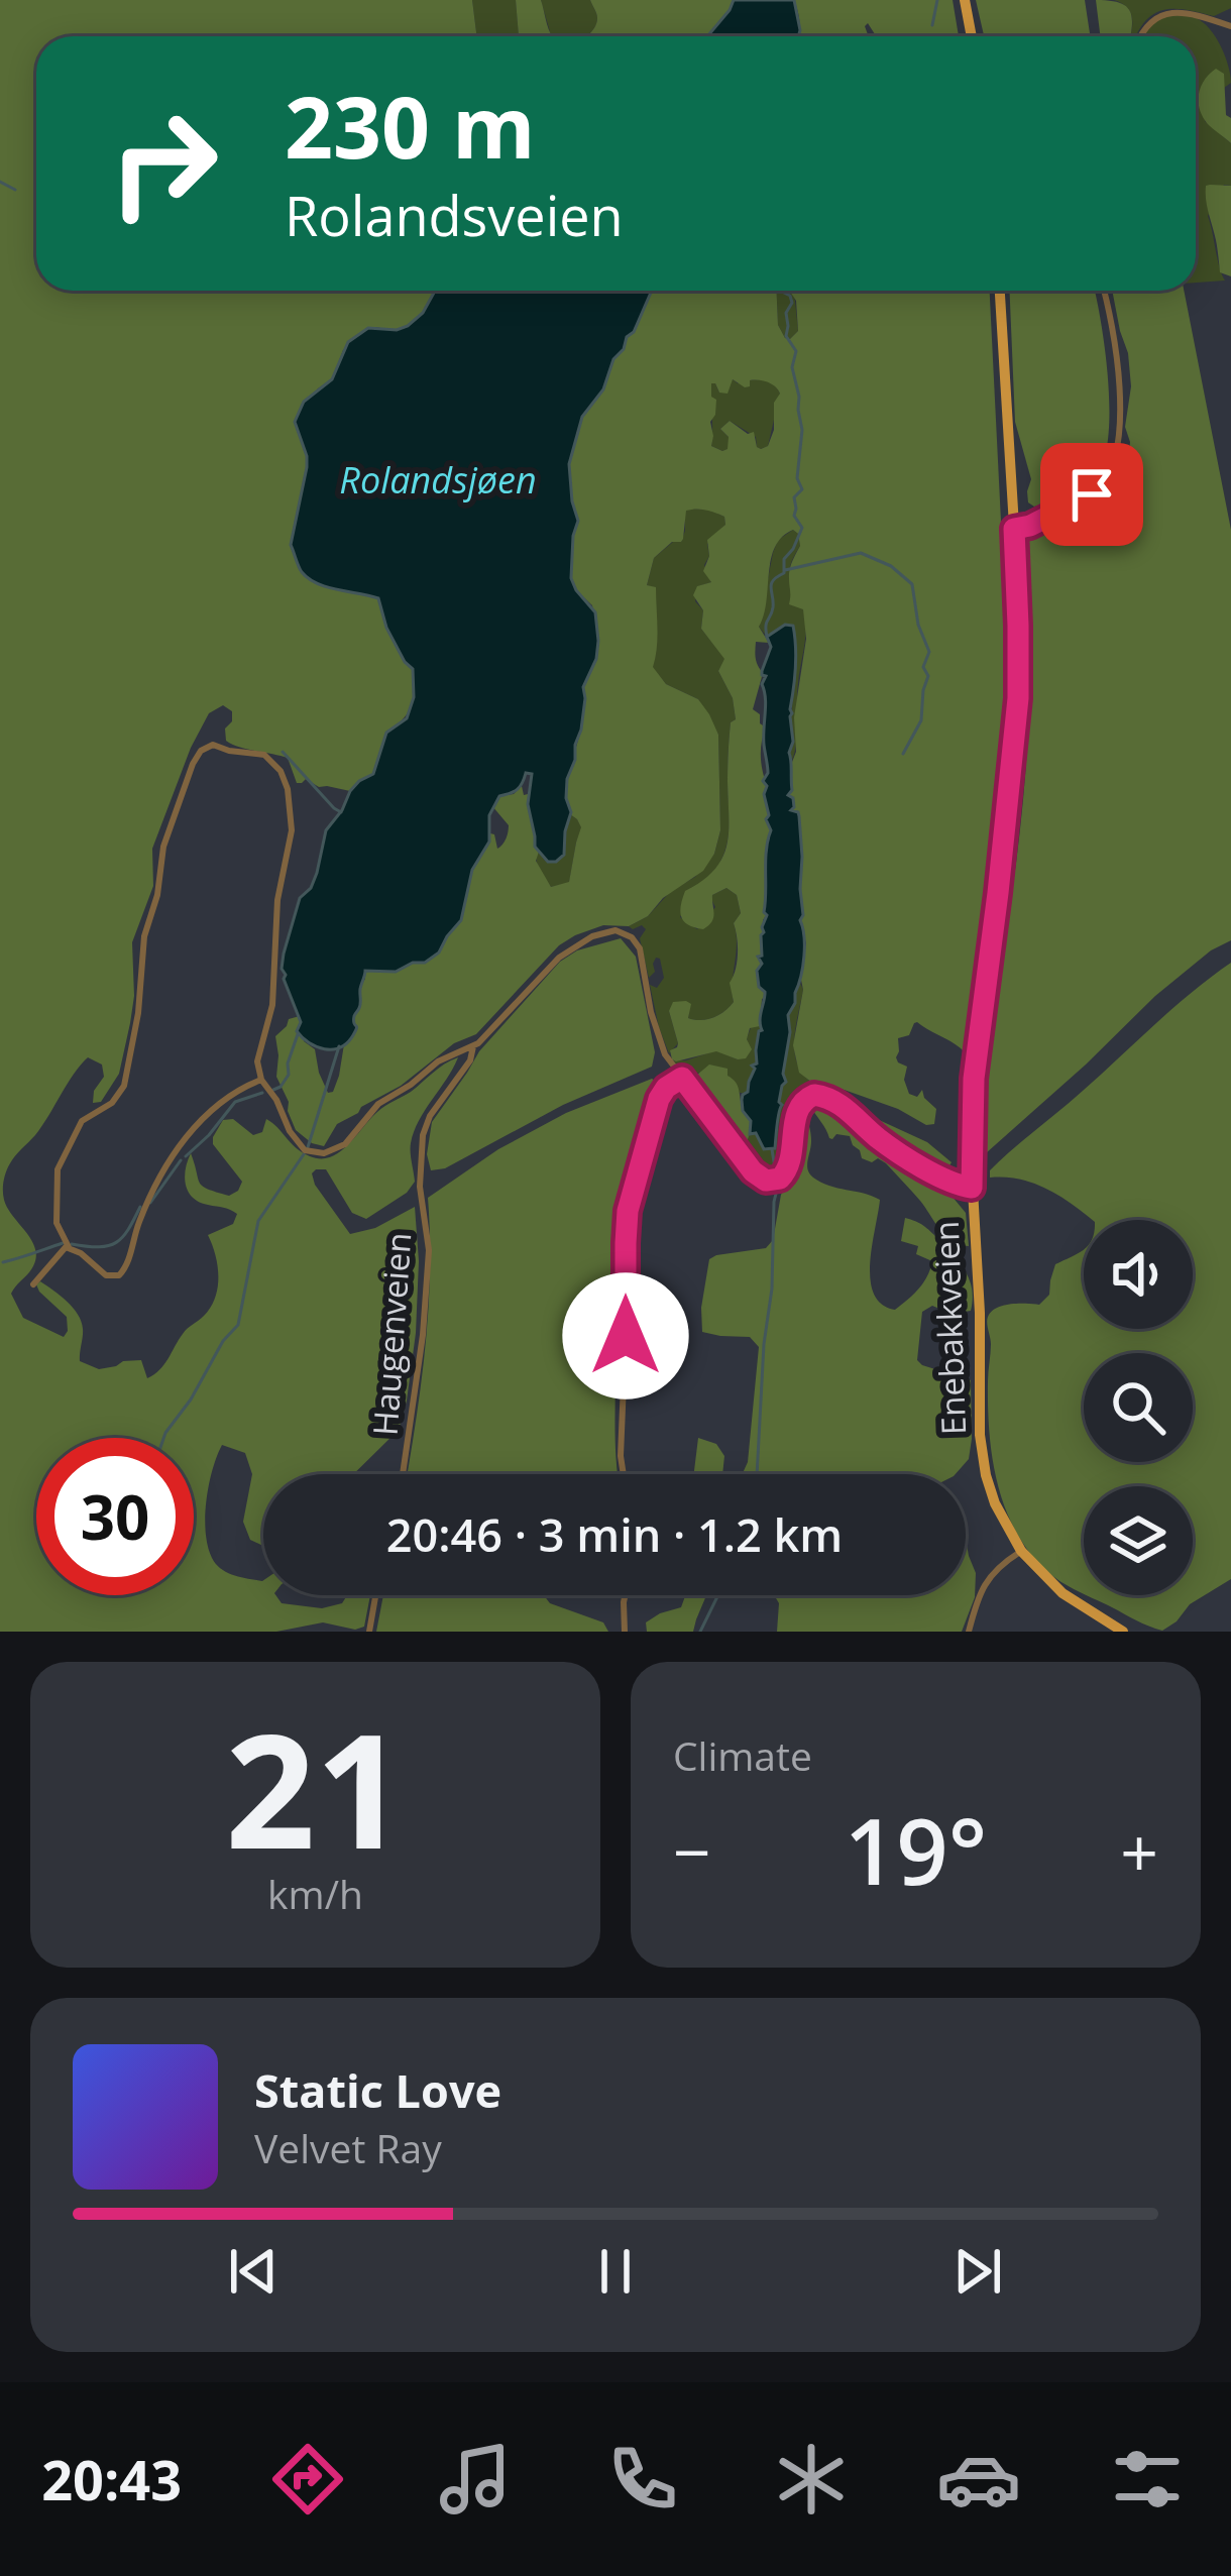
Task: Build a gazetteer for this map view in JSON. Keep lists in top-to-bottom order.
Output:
{
  "streets": {
    "main road": ["Enebakkveien"],
    "street": ["Haugenveien"]
  },
  "water": ["Rolandsjøen"],
  "page": {
    "turn": ["230 m", "Rolandsveien"],
    "limit": "30",
    "trip": "20:46 · 3 min · 1.2 km",
    "tile": [
      ["21", "km/h"],
      "Climate"
    ],
    "heat": ["−", "19°", "+"],
    "song": ["Static Love", "Velvet Ray"],
    "tabs": "20:43"
  }
}
